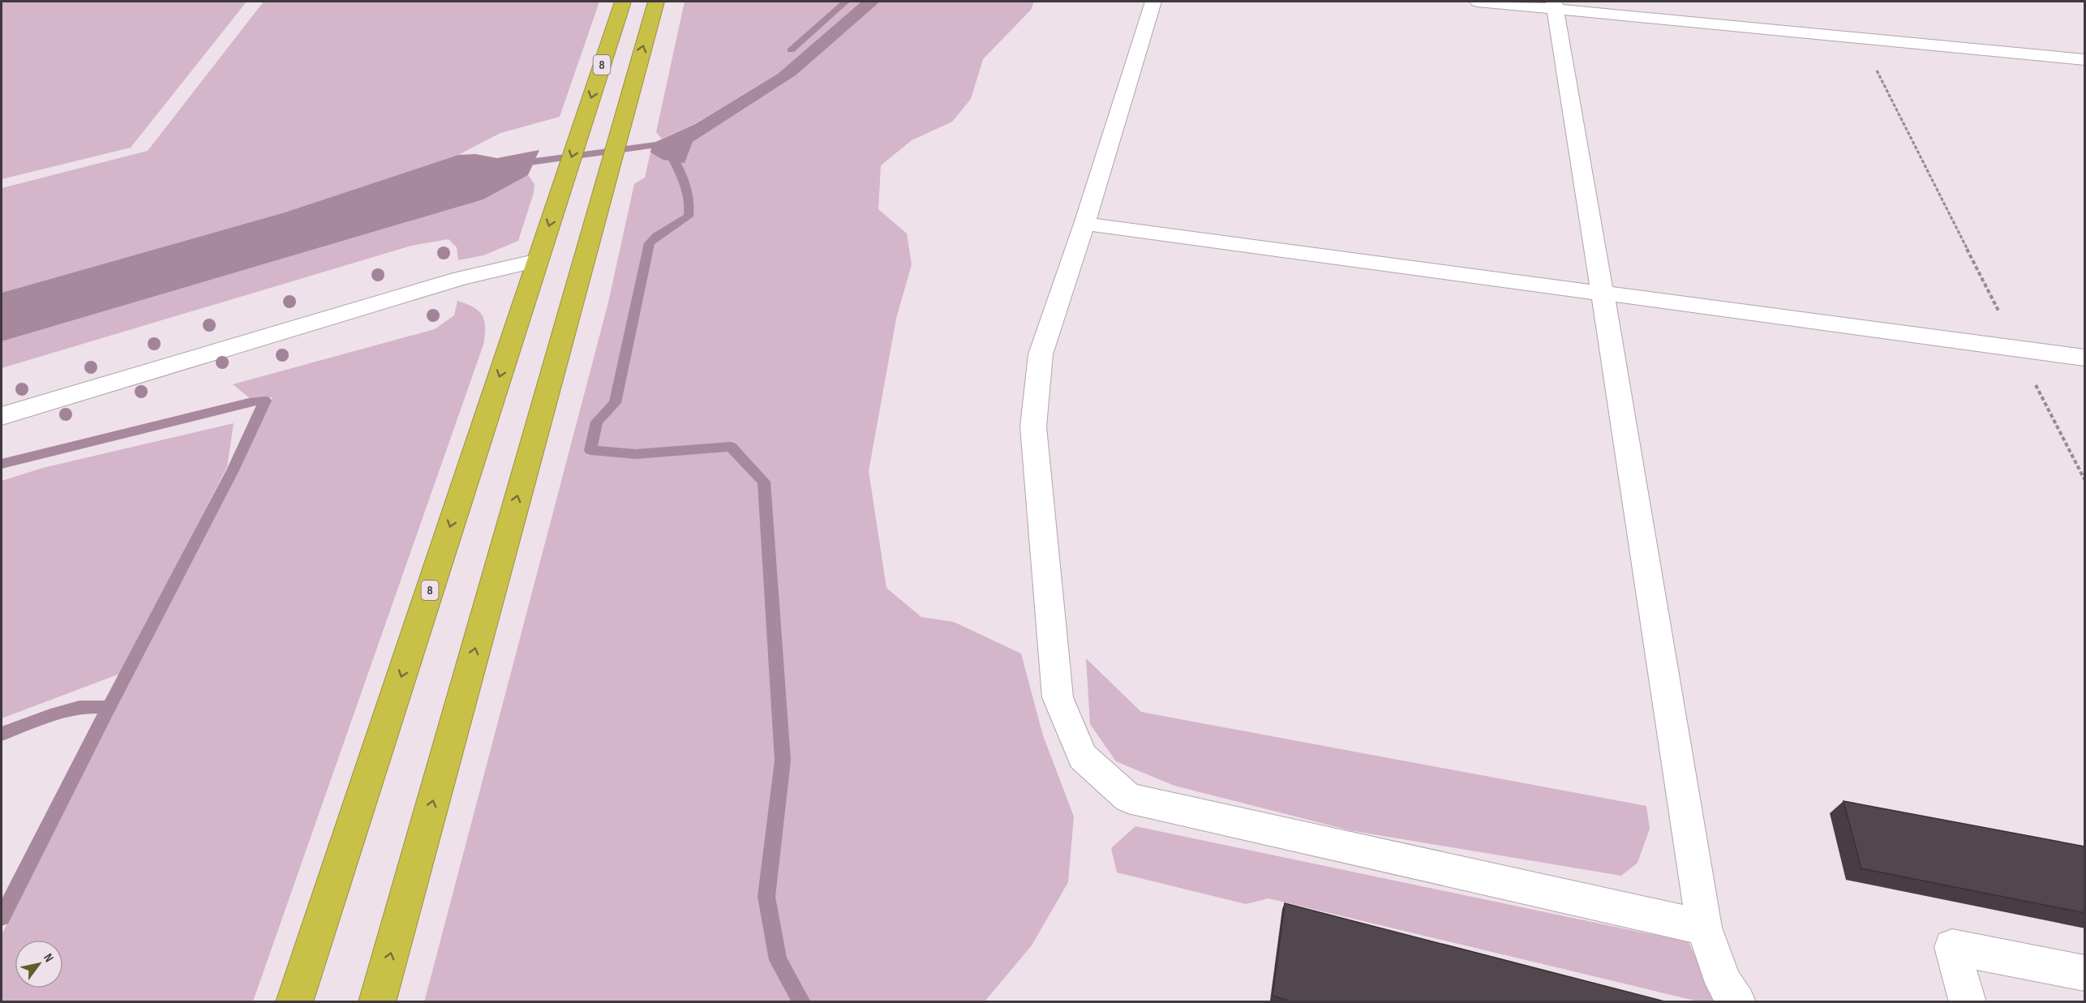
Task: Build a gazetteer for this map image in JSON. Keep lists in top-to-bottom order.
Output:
{
  "streets": {
    "highway": ["8"]
  },
  "north": "top right"
}
